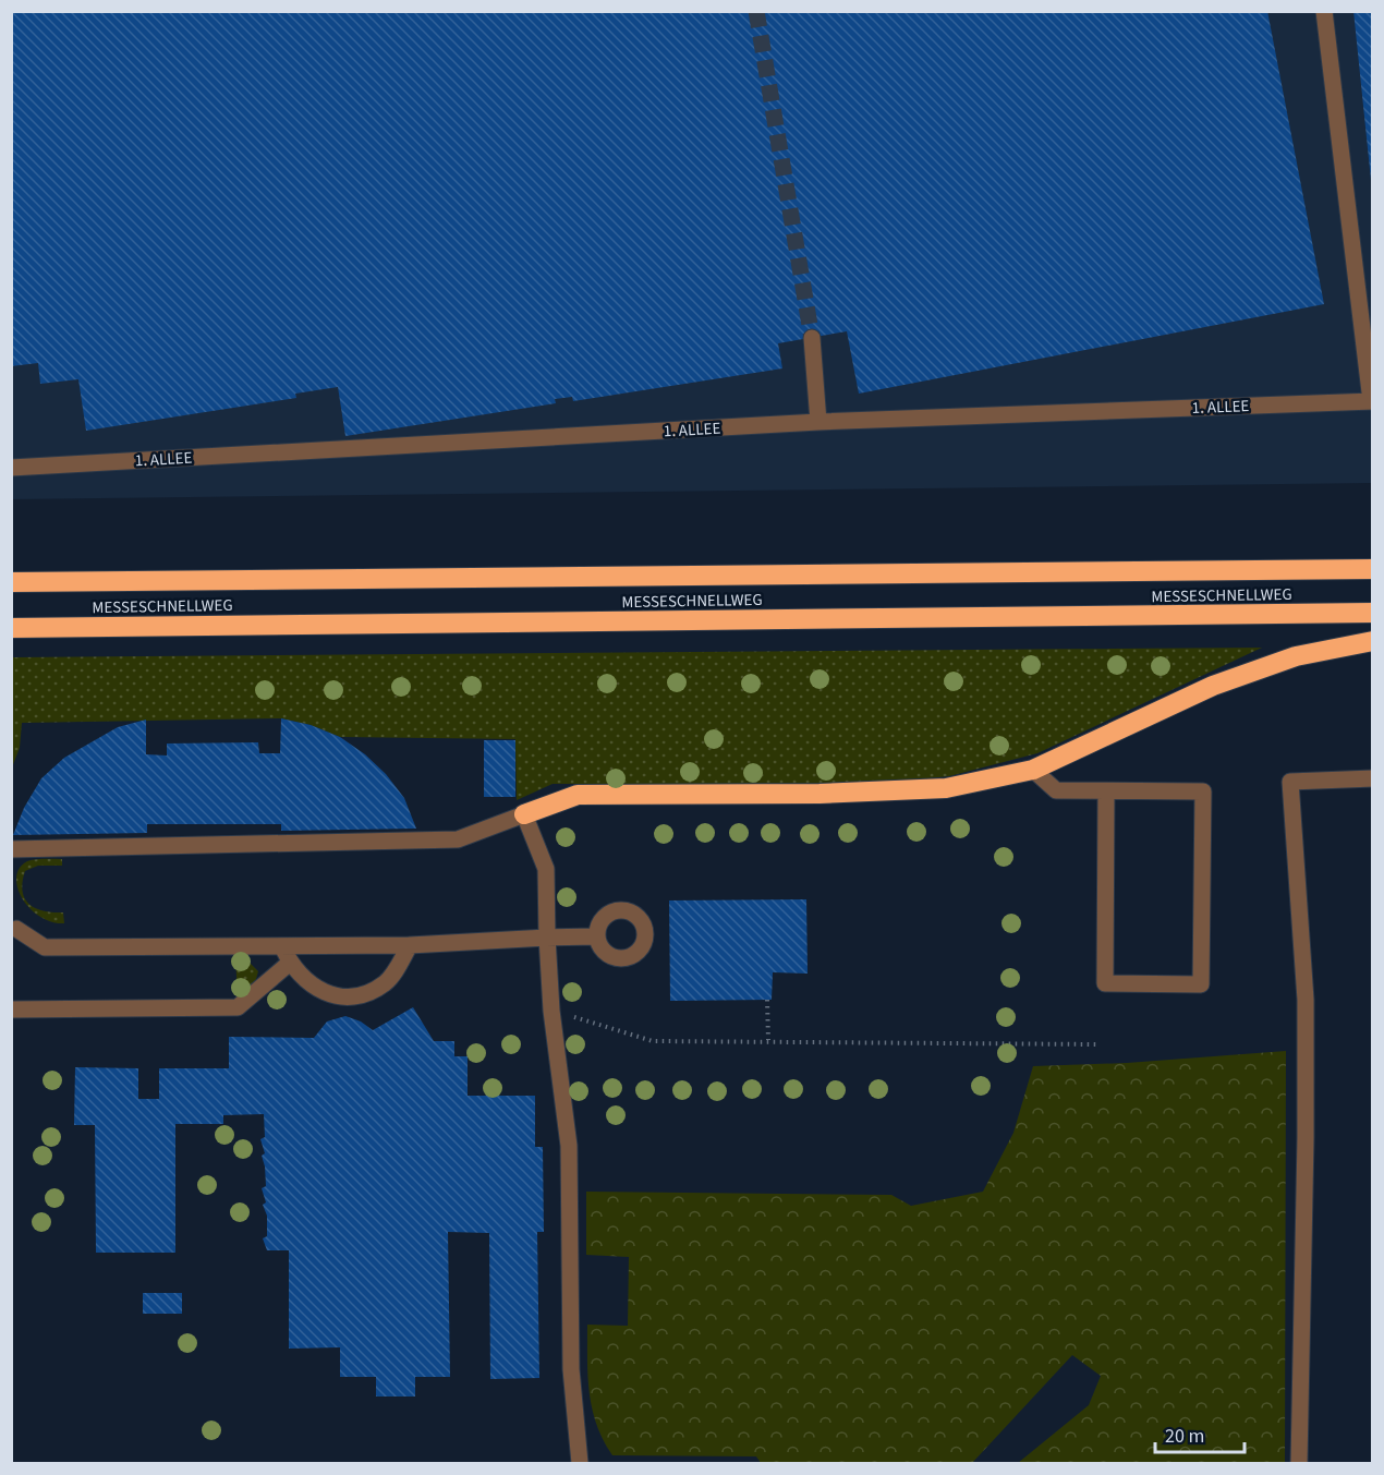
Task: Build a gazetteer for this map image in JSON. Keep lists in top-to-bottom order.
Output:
{
  "streets": {
    "highway": ["MESSESCHNELLWEG"],
    "lane": ["1. ALLEE"]
  },
  "scale_bar": "20 m"
}
